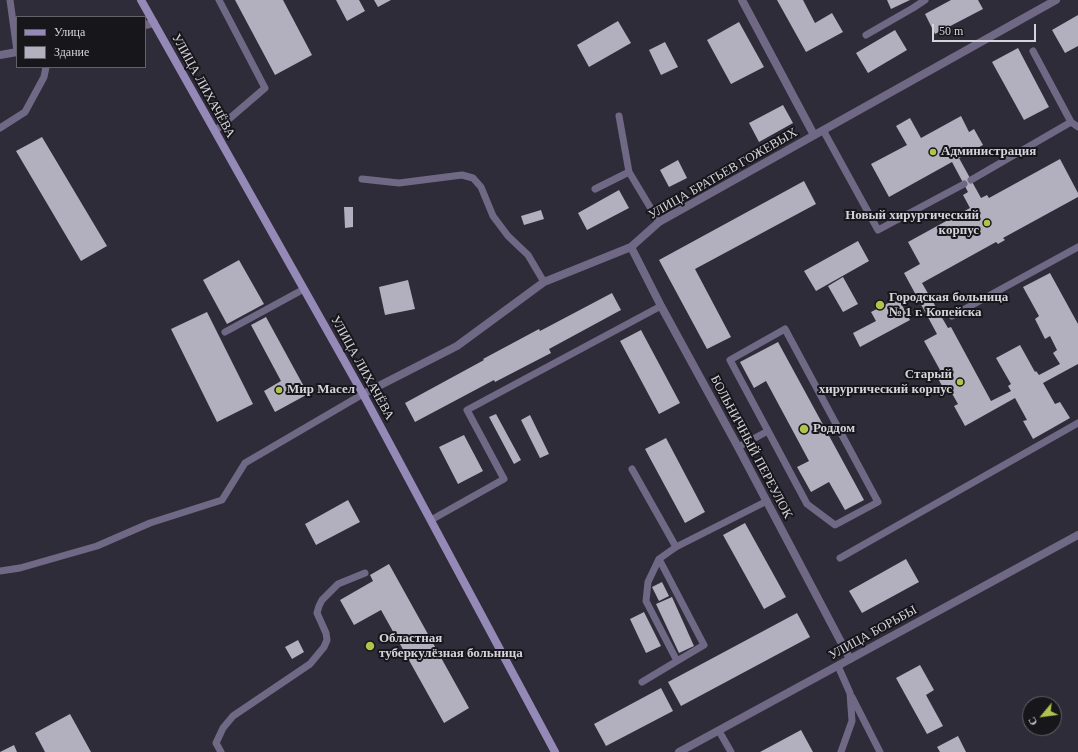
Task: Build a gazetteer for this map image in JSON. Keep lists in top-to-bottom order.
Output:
{
  "streets": {
    "main road": ["УЛИЦА ЛИХАЧЁВА"],
    "street": ["УЛИЦА БРАТЬЕВ ГОЖЕВЫХ", "БОЛЬНИЧНЫЙ ПЕРЕУЛОК", "УЛИЦА БОРЬБЫ"]
  },
  "crossings": [
    ["УЛИЦА ЛИХАЧЁВА", "УЛИЦА БРАТЬЕВ ГОЖЕВЫХ"],
    ["УЛИЦА БРАТЬЕВ ГОЖЕВЫХ", "БОЛЬНИЧНЫЙ ПЕРЕУЛОК"],
    ["БОЛЬНИЧНЫЙ ПЕРЕУЛОК", "УЛИЦА БОРЬБЫ"]
  ],
  "places": [
    "Администрация",
    "Новый хирургический корпус",
    "Городская больница № 1 г. Копейска",
    "Старый хирургический корпус",
    "Мир Масел",
    "Роддом",
    "Областная туберкулёзная больница"
  ],
  "legend": ["Улица", "Здание"],
  "scale_bar": "50 m",
  "north": "bottom left"
}
